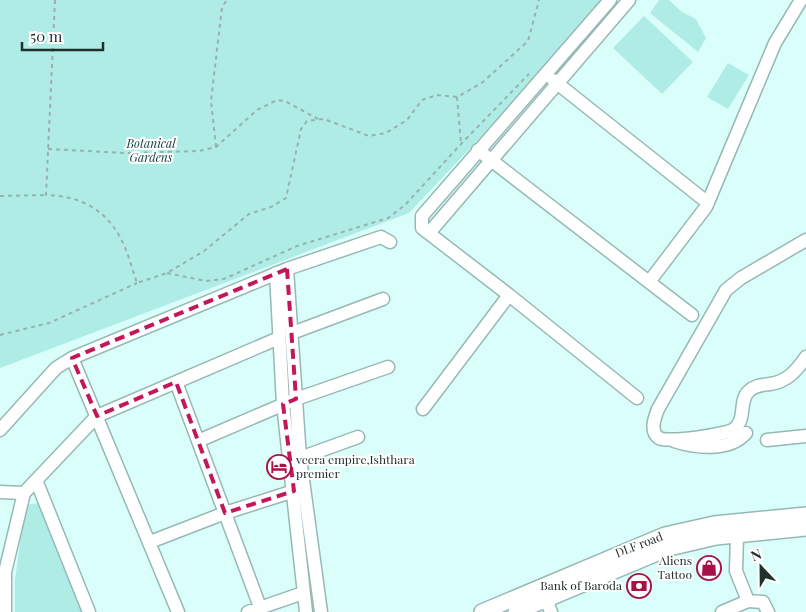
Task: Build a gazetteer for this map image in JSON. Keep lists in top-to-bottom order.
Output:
{
  "streets": {
    "main road": ["DLF road"]
  },
  "parks": ["Botanical Gardens"],
  "places": {
    "hotel": ["veera empire,Ishthara premier"],
    "shop": ["Aliens Tattoo"],
    "bank": ["Bank of Baroda"]
  },
  "scale_bar": "50 m",
  "north": "top"
}
